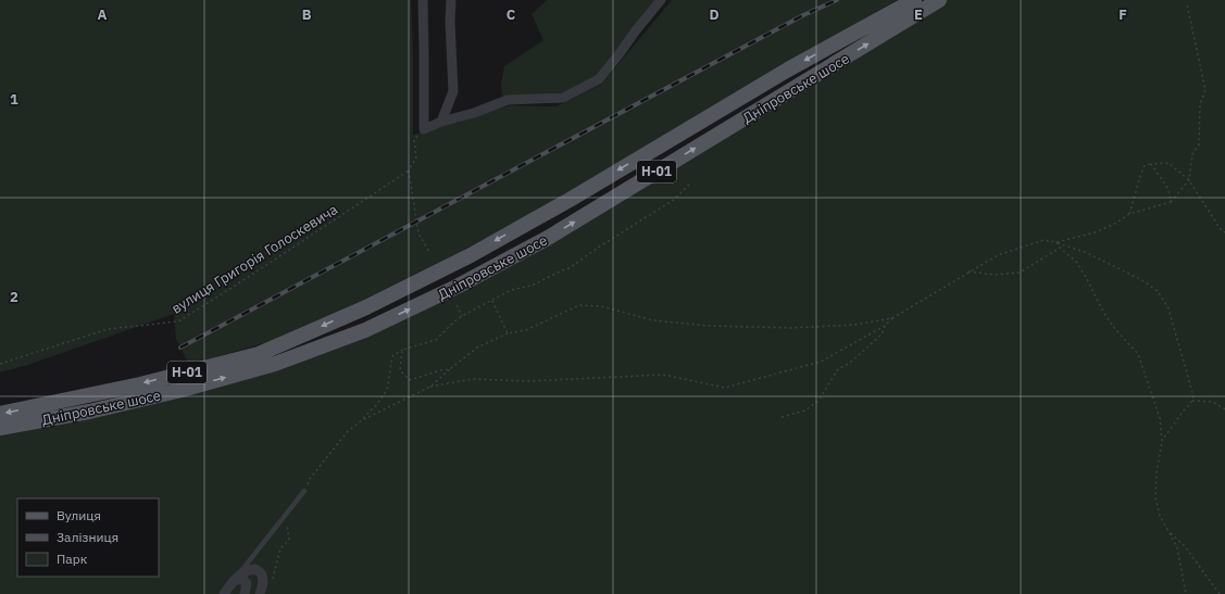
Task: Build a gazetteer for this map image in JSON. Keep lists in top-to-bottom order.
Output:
{
  "streets": {
    "main road": ["Дніпровське шосе", "Н-01"],
    "path": ["вулиця Григорія Голоскевича"]
  },
  "legend": ["Вулиця", "Залізниця", "Парк"],
  "grid": {
    "columns": [
      "A",
      "B",
      "C",
      "D",
      "E",
      "F"
    ],
    "rows": ["1", "2"]
  }
}
